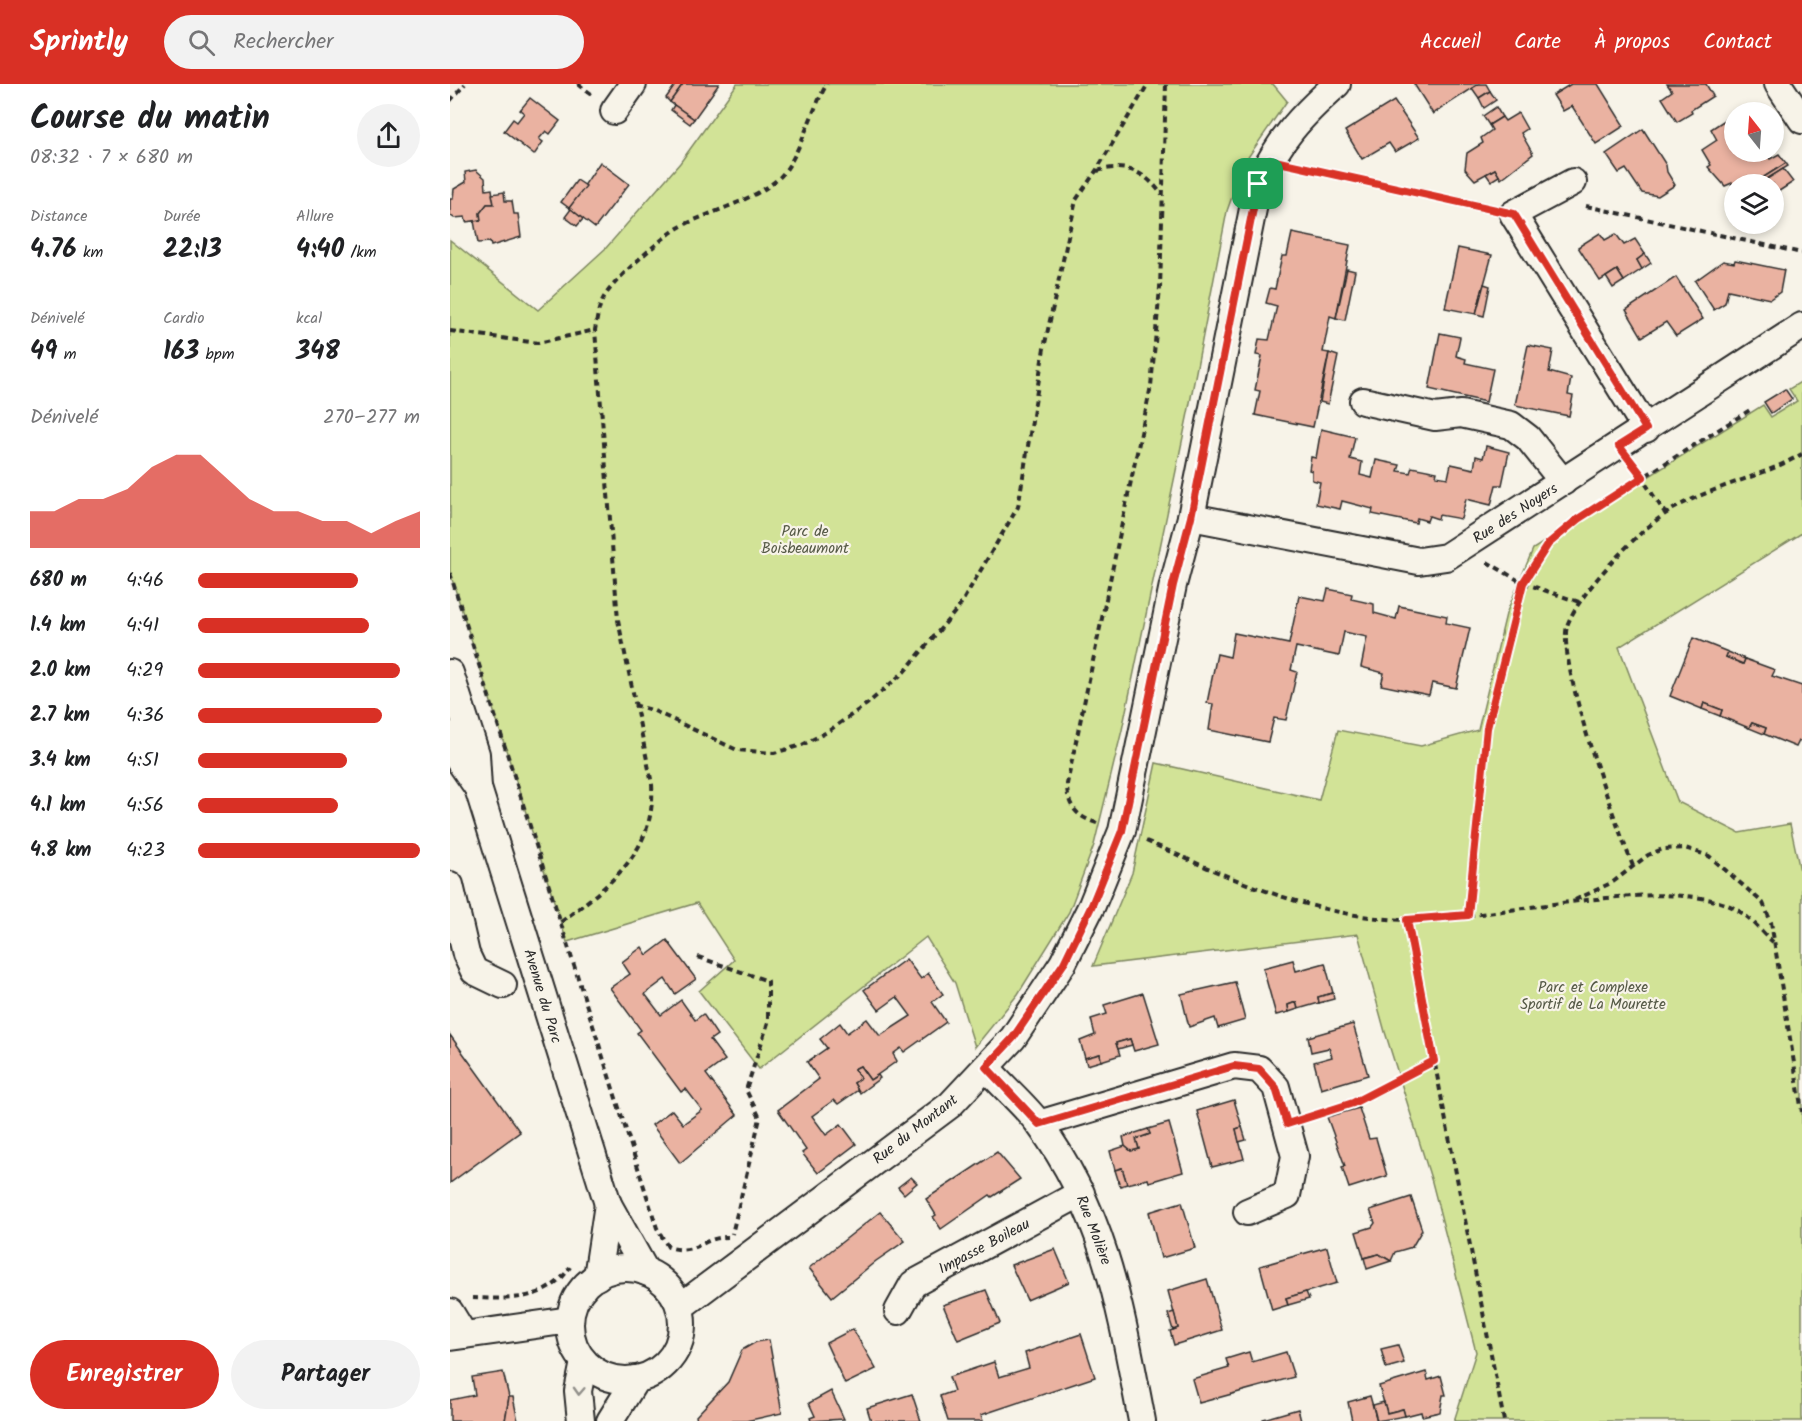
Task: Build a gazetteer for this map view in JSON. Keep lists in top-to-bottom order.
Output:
{
  "streets": {
    "street": [
      "Rue des Noyers",
      "Avenue du Parc",
      "Rue du Montant",
      "Rue Molière",
      "Impasse Boileau"
    ]
  },
  "crossings": [
    ["Rue des Noyers", "Rue du Montant"],
    ["Avenue du Parc", "Rue du Montant"],
    ["Rue du Montant", "Rue Molière"],
    ["Rue Molière", "Impasse Boileau"]
  ],
  "parks": ["Parc de Boisbeaumont", "Parc et Complexe Sportif de La Mourette"],
  "north": "top",
  "page": {
    "header": "Sprintly",
    "search": "Rechercher",
    "nav": [
      "Accueil",
      "Carte",
      "À propos",
      "Contact"
    ],
    "heading": ["Course du matin", "08:32 · 7 × 680 m"],
    "stats": [
      ["Distance", "4.76 km"],
      ["Durée", "22:13"],
      ["Allure", "4:40 /km"],
      ["Dénivelé", "49 m"],
      ["Cardio", "163 bpm"],
      ["kcal", "348"]
    ],
    "chart": ["Dénivelé", "270–277 m"],
    "list": [
      {
        "name": "680 m",
        "note": "4:46"
      },
      {
        "name": "1.4 km",
        "note": "4:41"
      },
      {
        "name": "2.0 km",
        "note": "4:29"
      },
      {
        "name": "2.7 km",
        "note": "4:36"
      },
      {
        "name": "3.4 km",
        "note": "4:51"
      },
      {
        "name": "4.1 km",
        "note": "4:56"
      },
      {
        "name": "4.8 km",
        "note": "4:23"
      }
    ],
    "buttons": ["Enregistrer", "Partager"]
  }
}
